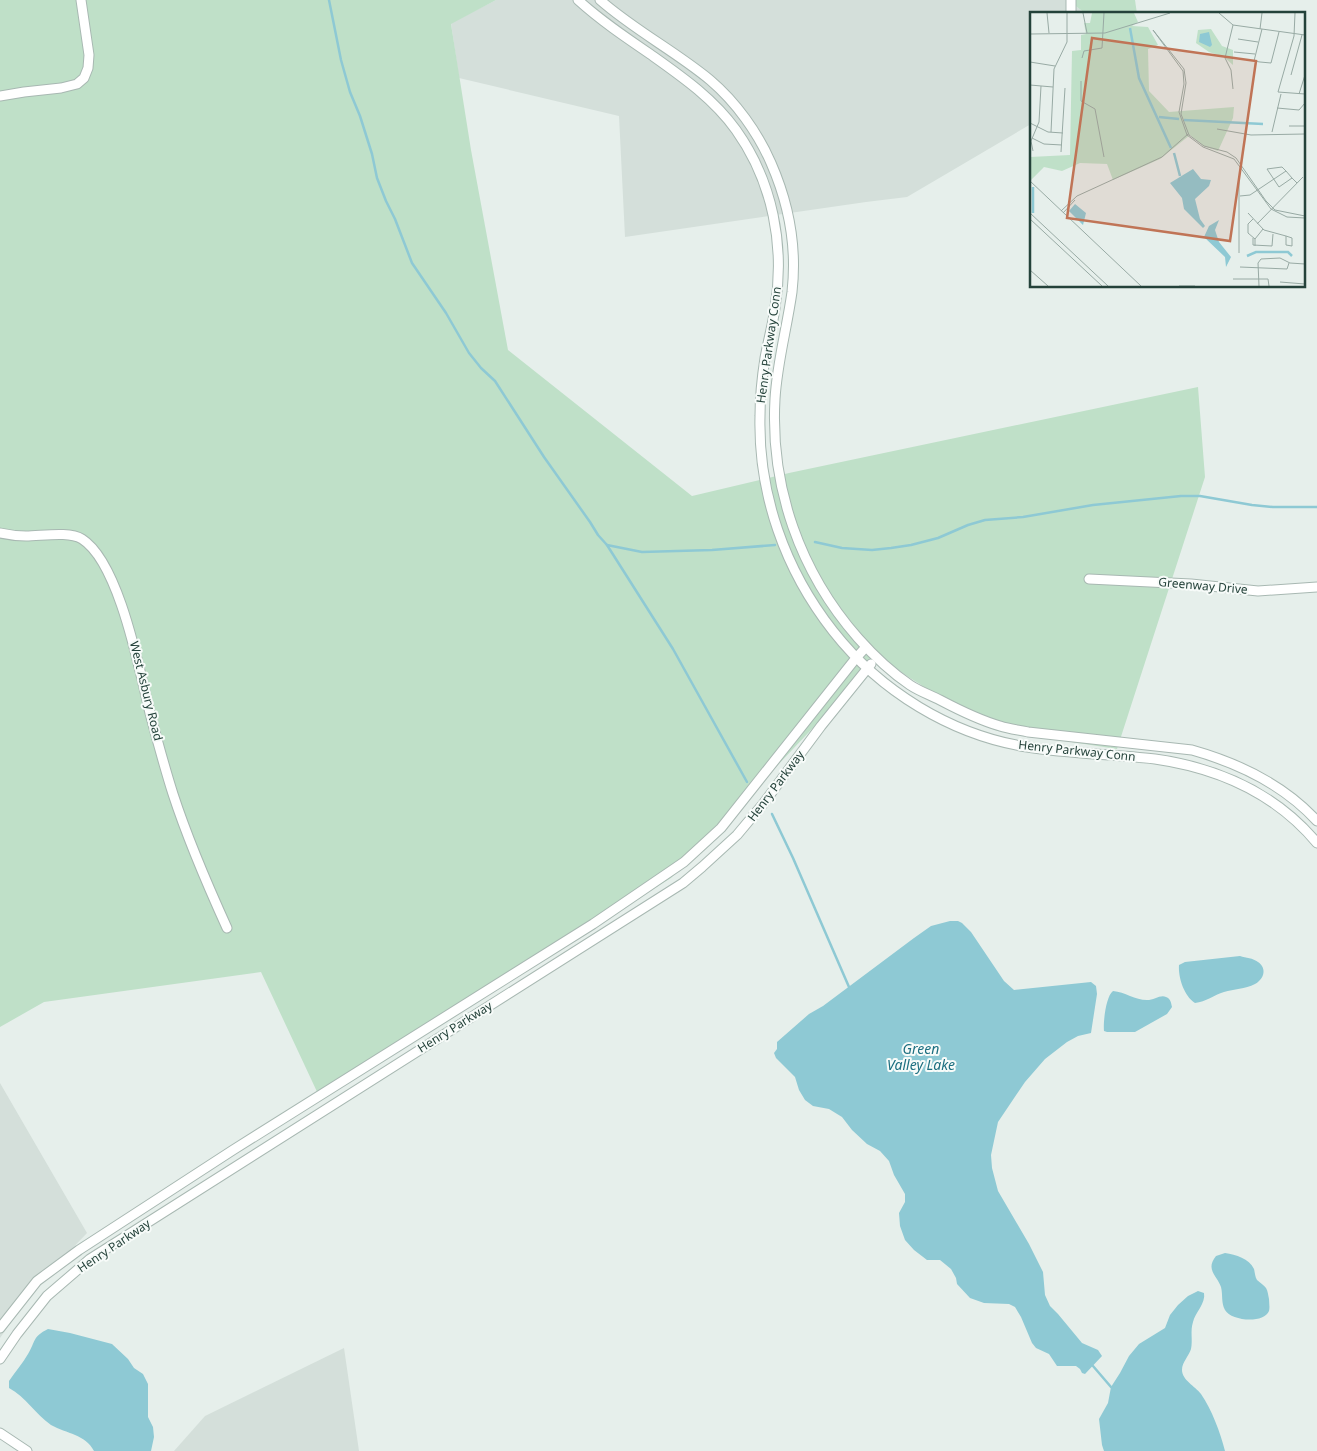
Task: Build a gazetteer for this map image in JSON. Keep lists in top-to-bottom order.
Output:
{
  "streets": {
    "street": [
      "Henry Parkway Conn",
      "Greenway Drive",
      "West Asbury Road",
      "Henry Parkway"
    ]
  },
  "crossings": [
    ["Henry Parkway Conn", "Henry Parkway"]
  ],
  "water": ["Green Valley Lake"]
}
